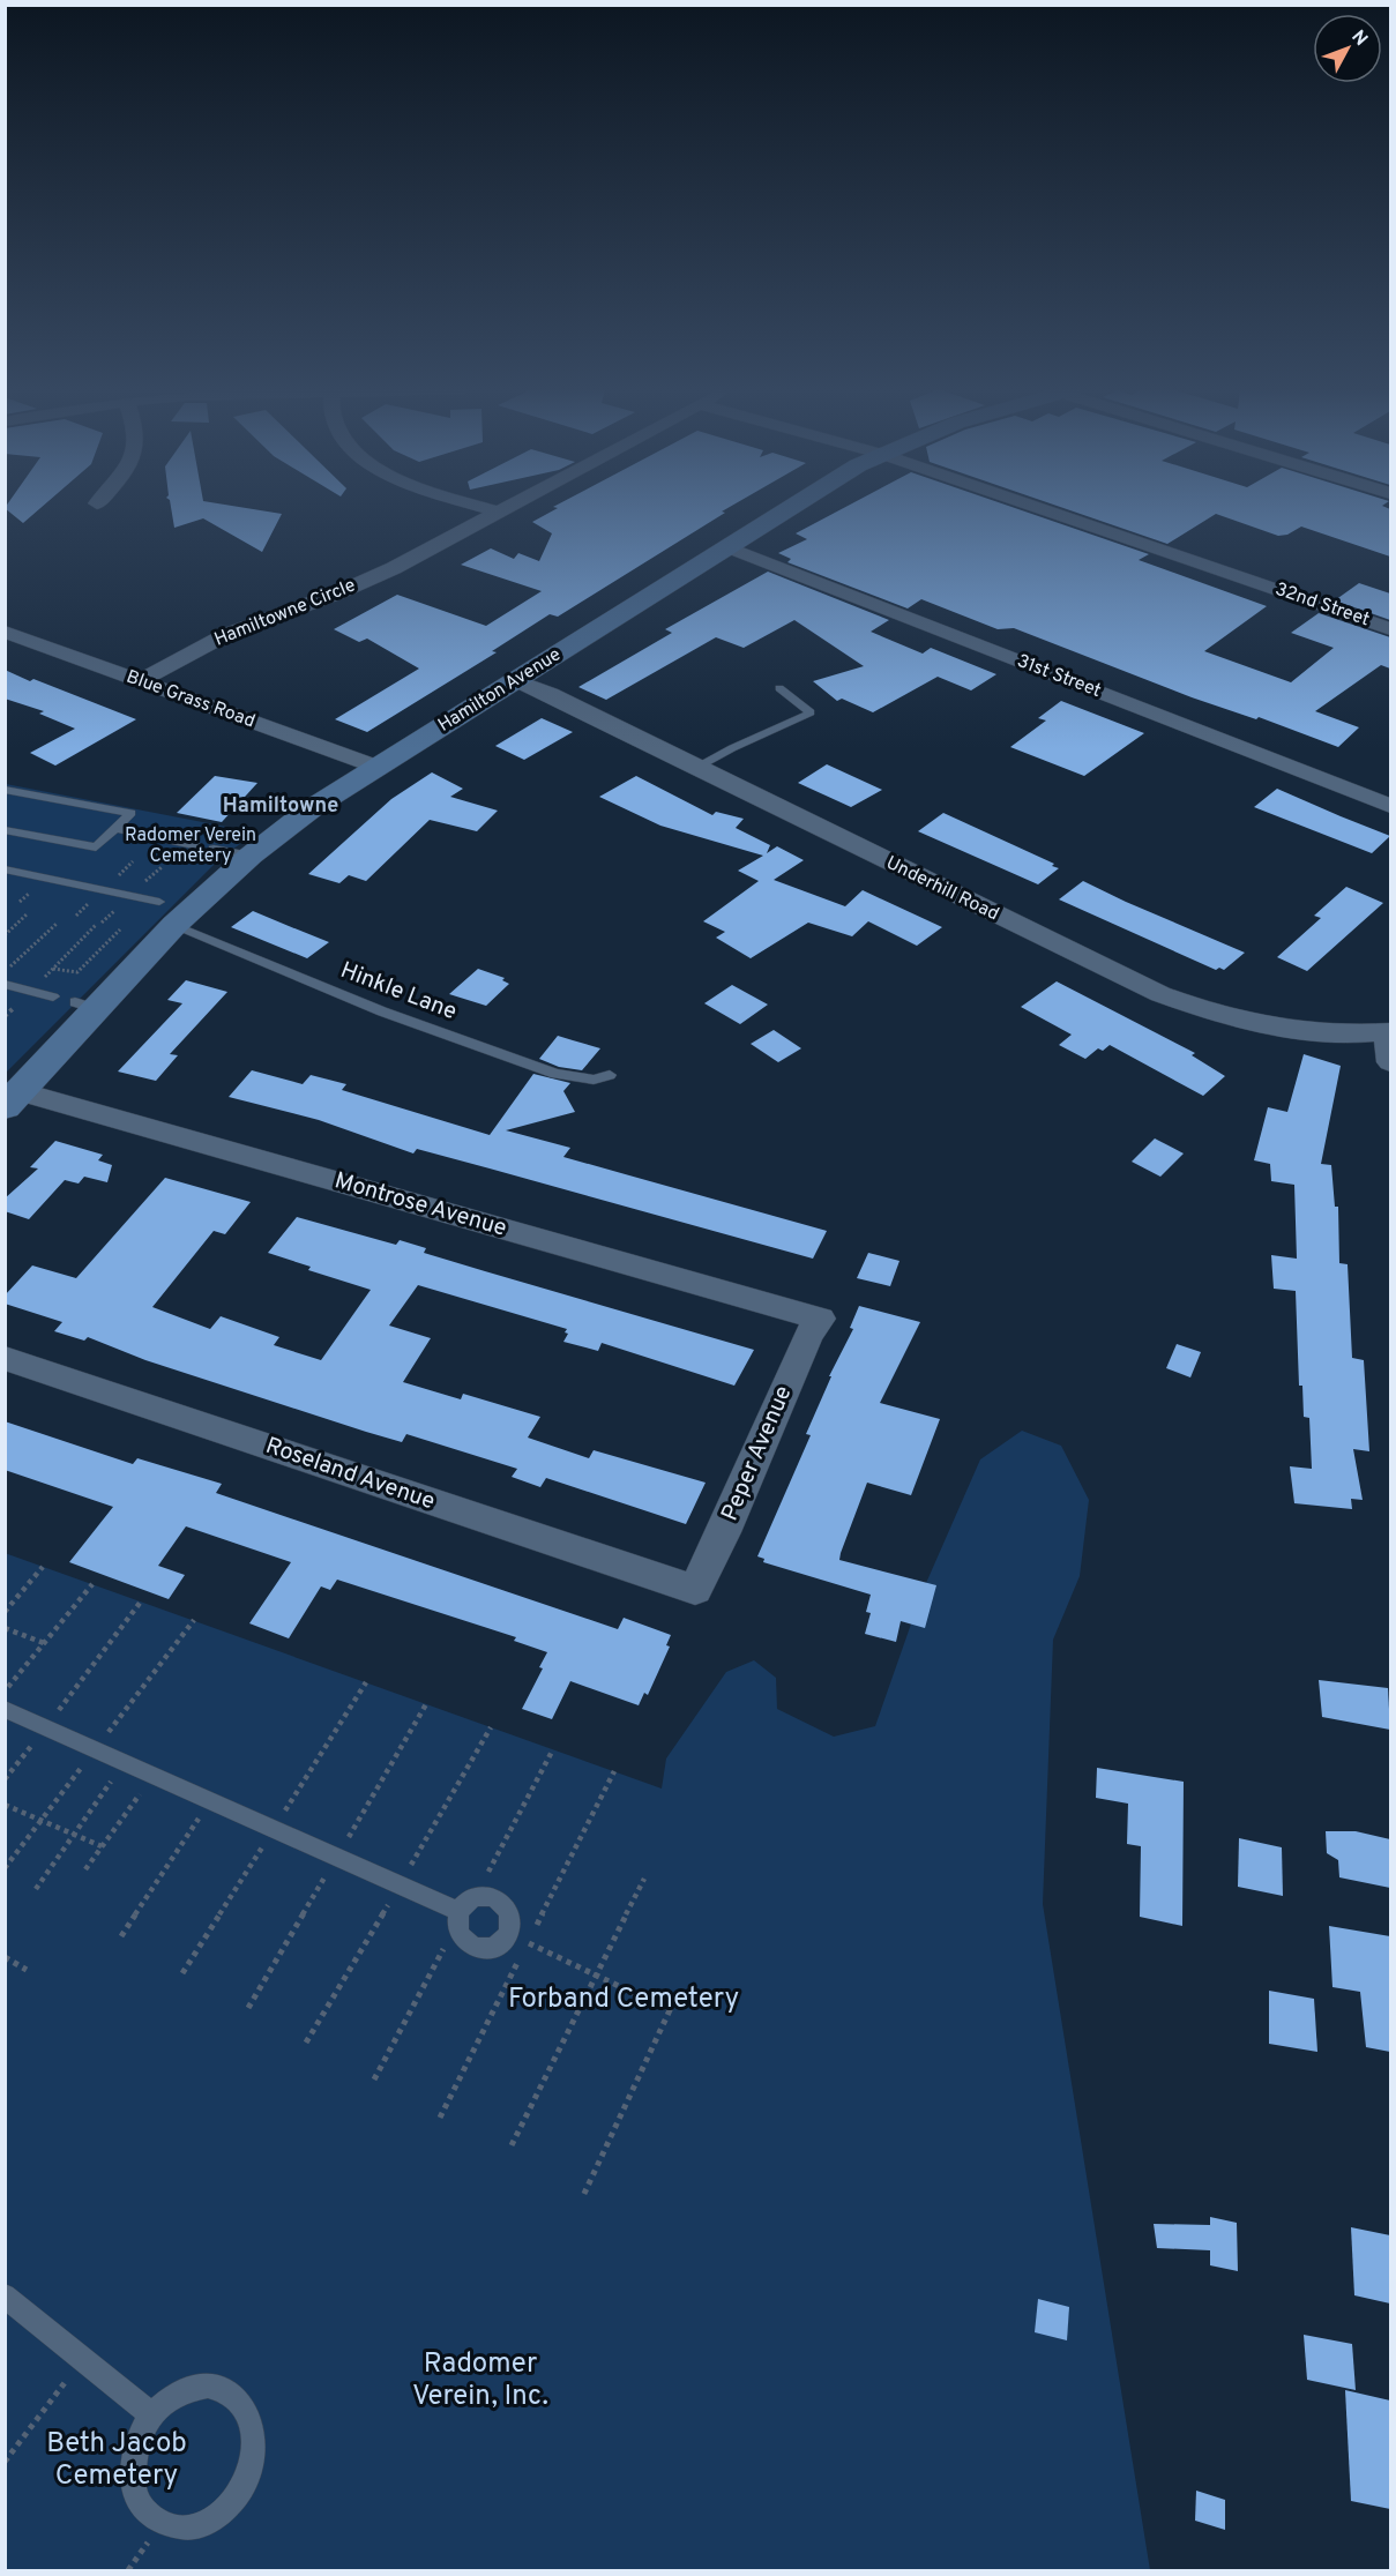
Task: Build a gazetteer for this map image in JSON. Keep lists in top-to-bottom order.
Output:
{
  "streets": {
    "street": [
      "32nd Street",
      "Hamiltowne Circle",
      "31st Street",
      "Hamilton Avenue",
      "Blue Grass Road",
      "Underhill Road",
      "Montrose Avenue",
      "Peper Avenue",
      "Roseland Avenue"
    ],
    "lane": ["Hinkle Lane"]
  },
  "crossings": [
    ["Hamiltowne Circle", "Blue Grass Road"],
    ["31st Street", "Hamilton Avenue"],
    ["Hamilton Avenue", "Blue Grass Road"],
    ["Hamilton Avenue", "Underhill Road"],
    ["Hamilton Avenue", "Hinkle Lane"],
    ["Hamilton Avenue", "Montrose Avenue"],
    ["Montrose Avenue", "Peper Avenue"],
    ["Peper Avenue", "Roseland Avenue"]
  ],
  "districts": ["Hamiltowne"],
  "parks": [
    "Radomer Verein Cemetery",
    "Forband Cemetery",
    "Radomer Verein, Inc.",
    "Beth Jacob Cemetery"
  ],
  "north": "top right"
}
